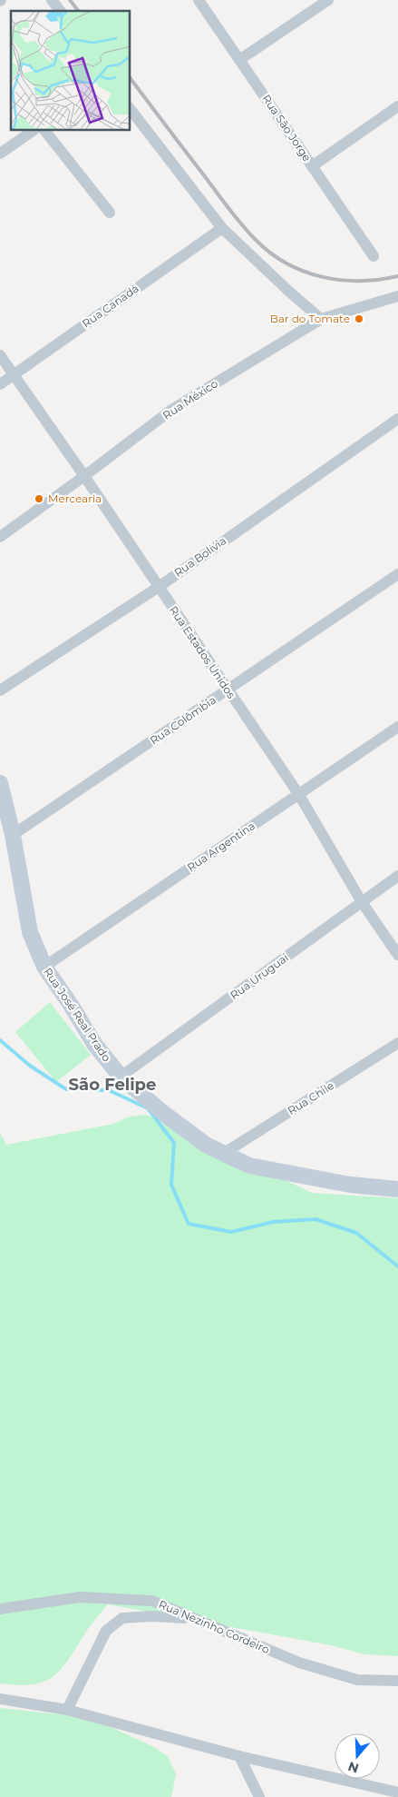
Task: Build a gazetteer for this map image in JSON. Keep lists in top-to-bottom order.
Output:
{
  "streets": {
    "street": [
      "Rua São Jorge",
      "Rua Canadá",
      "Rua México",
      "Rua Bolívia",
      "Rua Estados Unidos",
      "Rua Colômbia",
      "Rua Argentina",
      "Rua Uruguai",
      "Rua José Real Prado",
      "Rua Chile",
      "Rua Nezinho Cordeiro"
    ]
  },
  "crossings": [
    ["Rua Canadá", "Rua Estados Unidos"],
    ["Rua México", "Rua Estados Unidos"],
    ["Rua Bolívia", "Rua Estados Unidos"],
    ["Rua Estados Unidos", "Rua Colômbia"],
    ["Rua Estados Unidos", "Rua Argentina"],
    ["Rua Estados Unidos", "Rua Uruguai"],
    ["Rua Colômbia", "Rua José Real Prado"],
    ["Rua Argentina", "Rua José Real Prado"],
    ["Rua Uruguai", "Rua José Real Prado"],
    ["Rua José Real Prado", "Rua Chile"]
  ],
  "districts": ["São Felipe"],
  "places": ["Bar do Tomate", "Mercearia"],
  "north": "bottom"
}
